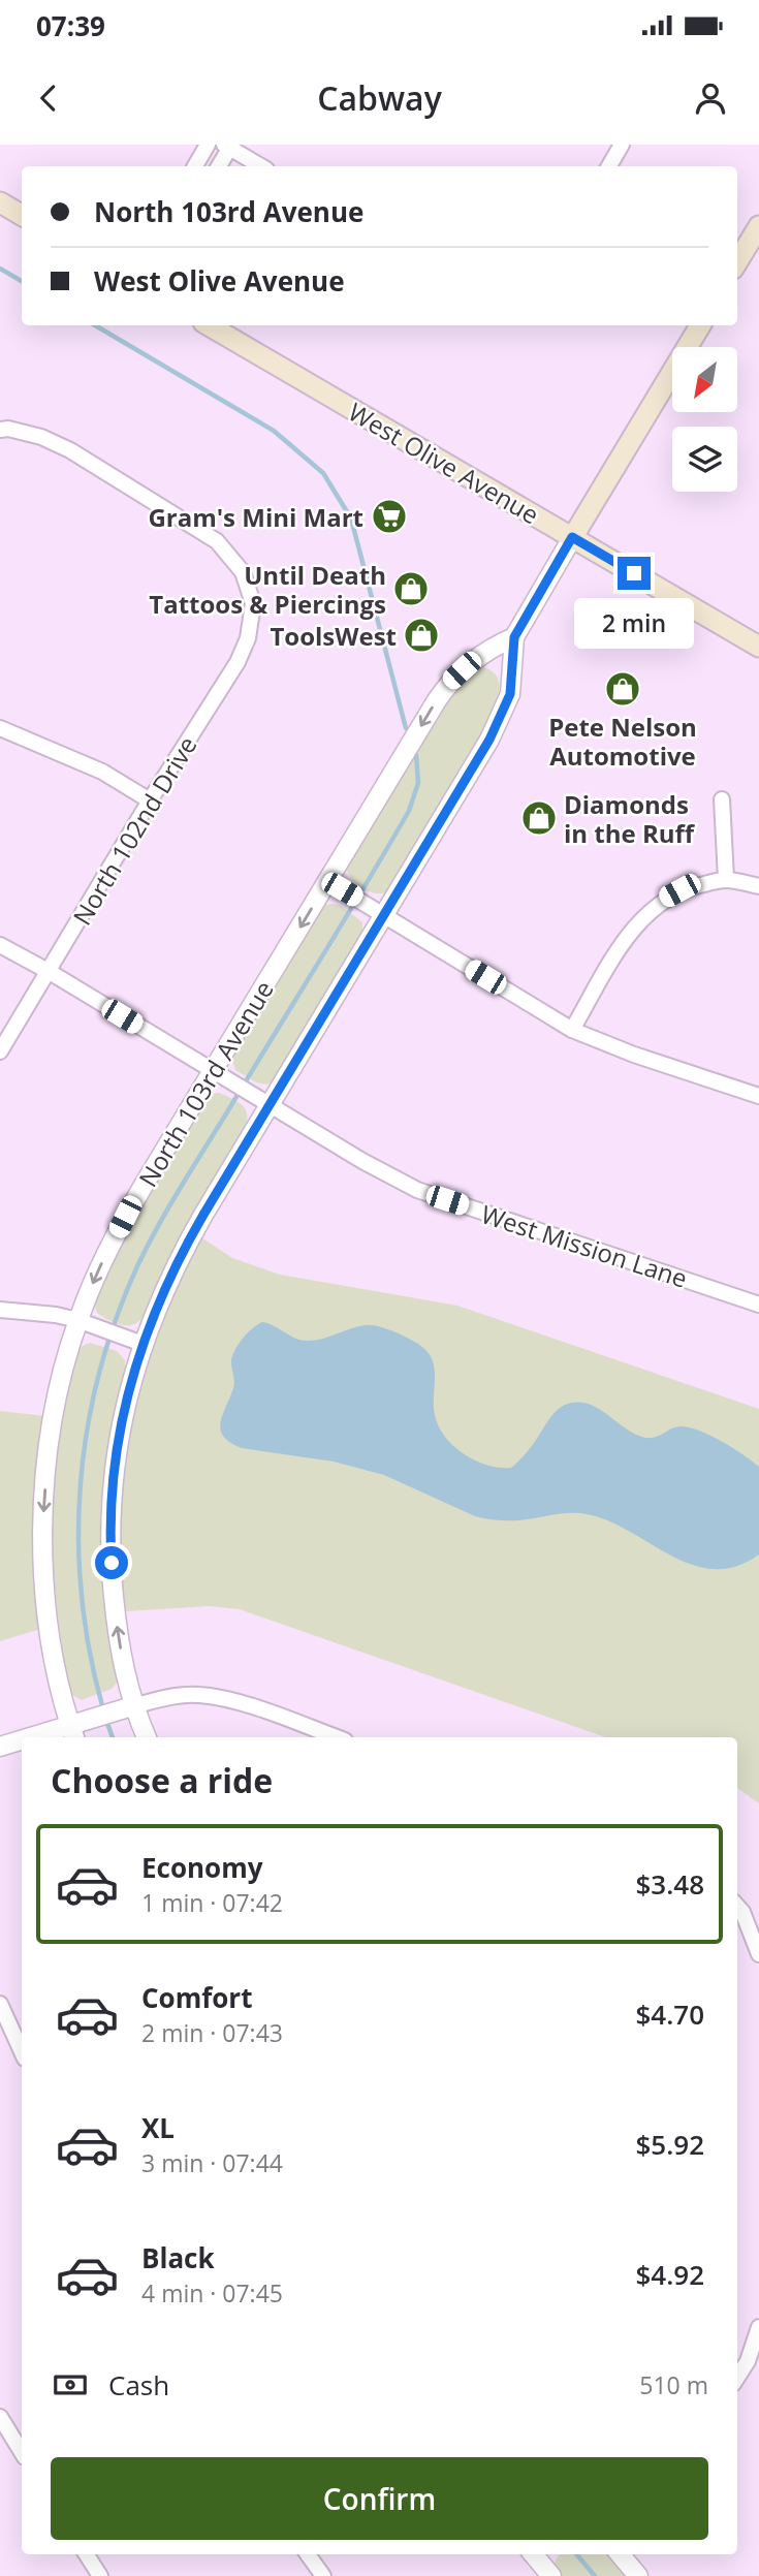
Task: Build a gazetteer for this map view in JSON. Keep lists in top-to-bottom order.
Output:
{
  "streets": {
    "main road": ["West Olive Avenue", "North 103rd Avenue"],
    "street": ["North 102nd Drive", "West Mission Lane"]
  },
  "crossings": [
    ["West Olive Avenue", "North 103rd Avenue"],
    ["North 102nd Drive", "West Mission Lane"],
    ["North 103rd Avenue", "West Mission Lane"]
  ],
  "places": {
    "supermarket": ["Gram's Mini Mart"],
    "shop": [
      "Until Death Tattoos & Piercings",
      "ToolsWest",
      "Pete Nelson Automotive",
      "Diamonds in the Ruff"
    ]
  },
  "north": "bottom left",
  "page": {
    "status": "07:39",
    "header": "Cabway",
    "banner": ["North 103rd Avenue", "West Olive Avenue"],
    "bubble": "2 min",
    "heading": "Choose a ride",
    "list": [
      {
        "name": "Economy",
        "note": "1 min · 07:42",
        "value": "$3.48"
      },
      {
        "name": "Comfort",
        "note": "2 min · 07:43",
        "value": "$4.70"
      },
      {
        "name": "XL",
        "note": "3 min · 07:44",
        "value": "$5.92"
      },
      {
        "name": "Black",
        "note": "4 min · 07:45",
        "value": "$4.92"
      }
    ],
    "pay": ["Cash", "510 m"],
    "buttons": "Confirm"
  }
}
